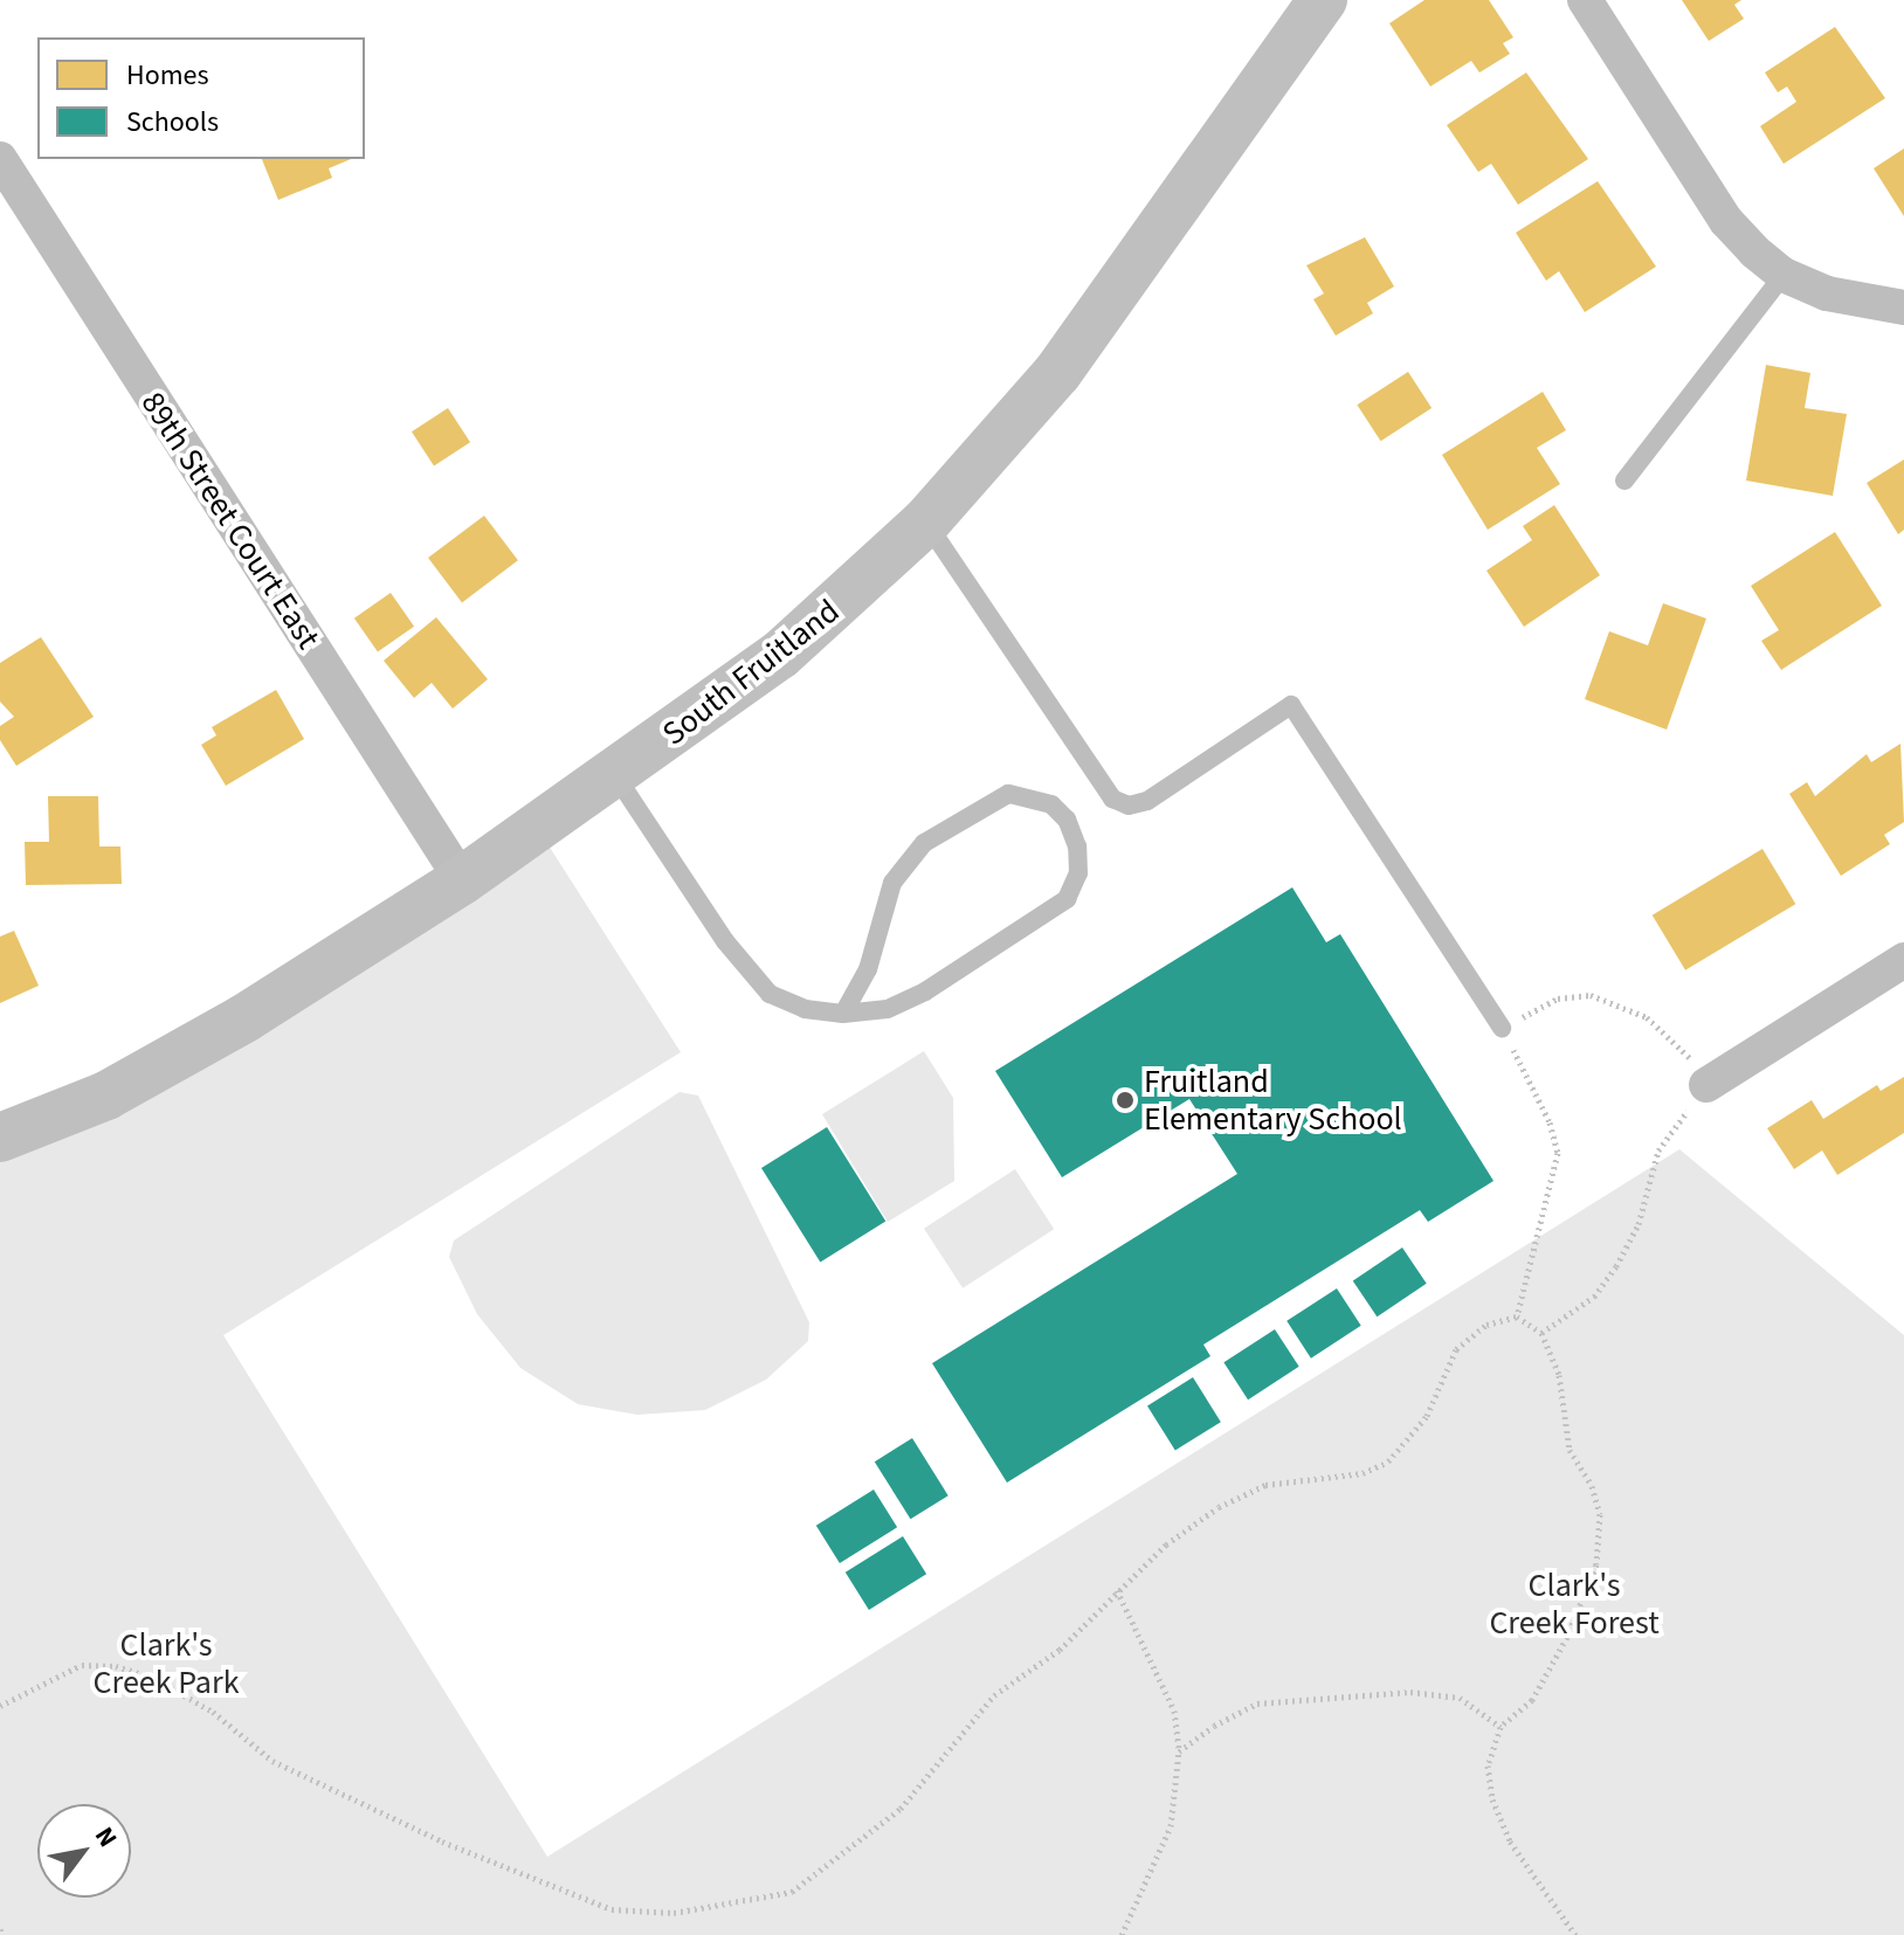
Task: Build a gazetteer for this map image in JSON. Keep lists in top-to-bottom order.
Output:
{
  "streets": {
    "street": ["89th Street Court East", "South Fruitland"]
  },
  "crossings": [
    ["89th Street Court East", "South Fruitland"]
  ],
  "parks": ["Clark's Creek Forest", "Clark's Creek Park"],
  "places": ["Fruitland Elementary School"],
  "legend": ["Homes", "Schools"],
  "north": "top right"
}
